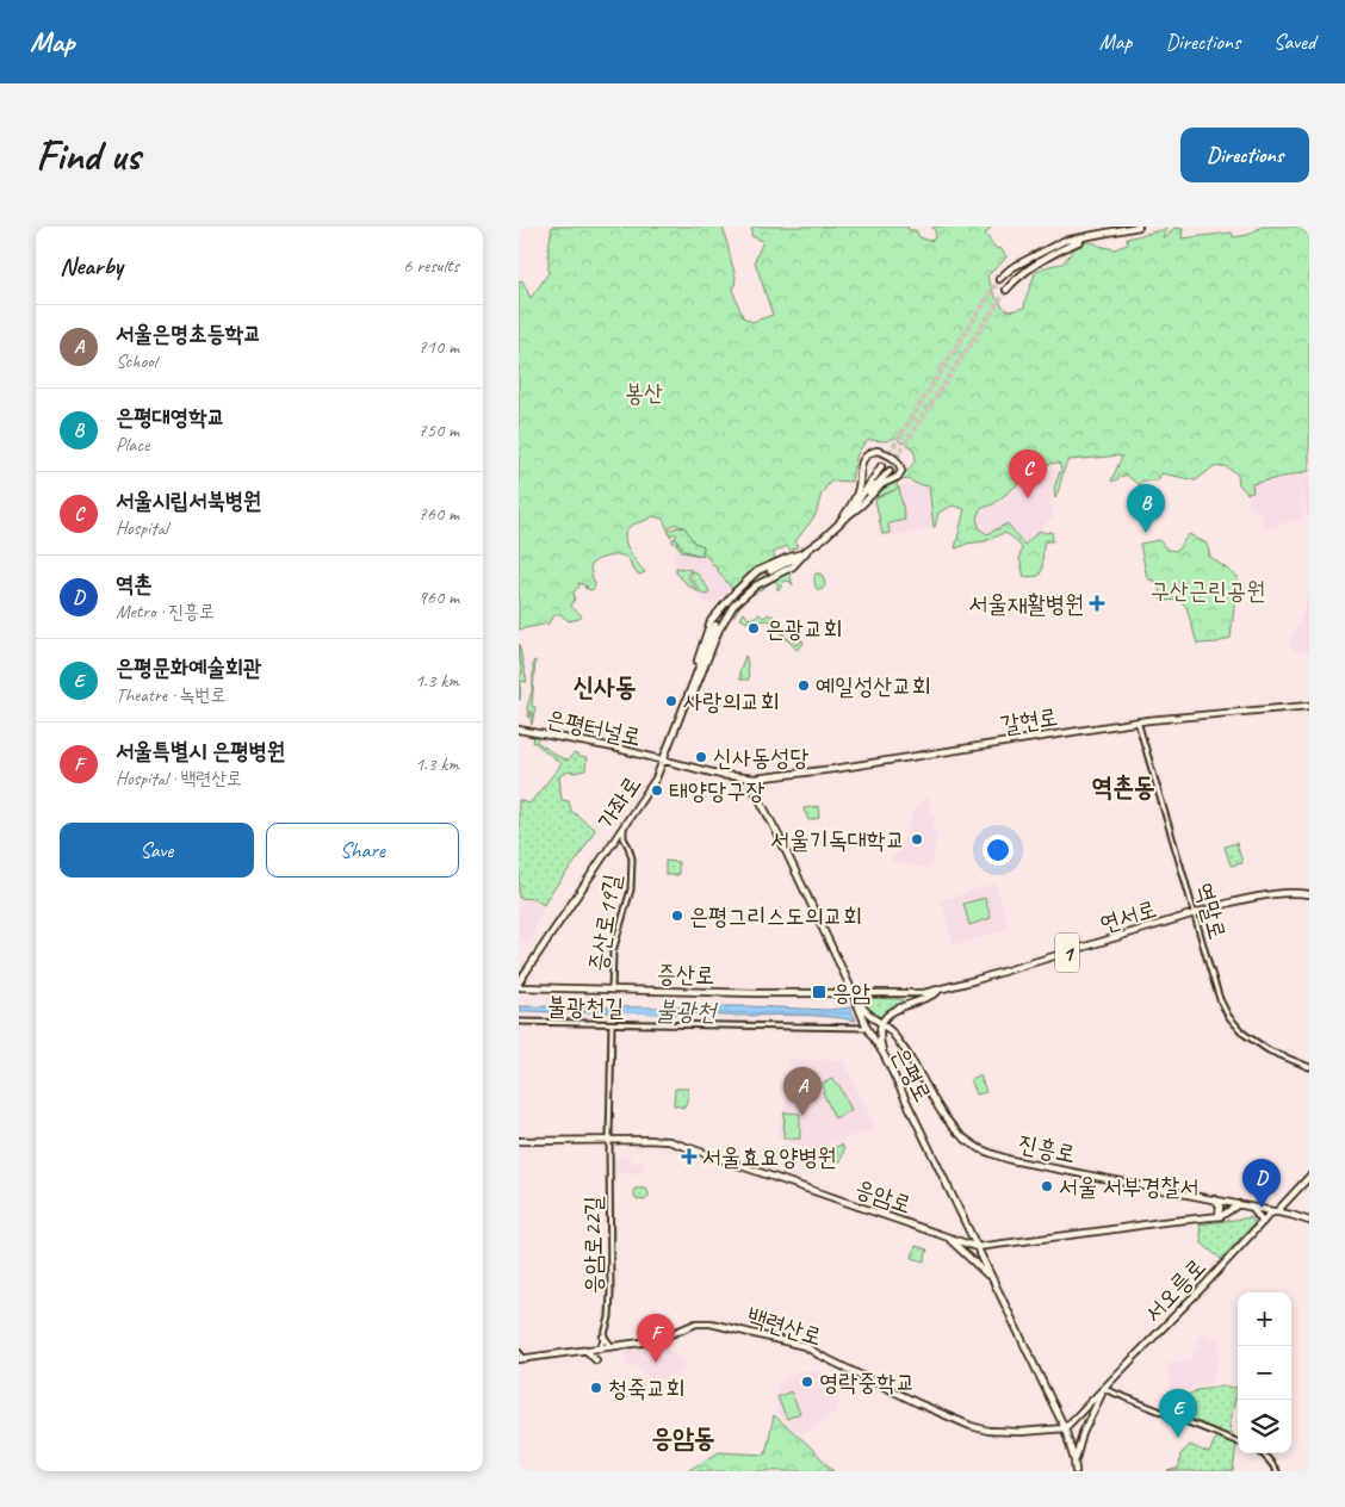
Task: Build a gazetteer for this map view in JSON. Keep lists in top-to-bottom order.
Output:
{
  "streets": {
    "main road": [
      "갈현로",
      "은평터널로",
      "가좌로",
      "연서로",
      "1",
      "증산로",
      "은평로",
      "진흥로",
      "응암로",
      "서오릉로",
      "백련산로"
    ],
    "street": [
      "역말로",
      "증산로19길",
      "불광천길",
      "응암로22길"
    ]
  },
  "crossings": [
    ["갈현로", "역말로"],
    ["갈현로", "은평로"],
    ["은평터널로", "가좌로"],
    ["가좌로", "증산로19길"],
    ["역말로", "연서로"],
    ["연서로", "증산로"],
    ["연서로", "은평로"],
    ["연서로", "진흥로"],
    ["증산로19길", "증산로"],
    ["증산로", "은평로"],
    ["증산로", "진흥로"],
    ["불광천길", "은평로"],
    ["불광천길", "응암로22길"],
    ["은평로", "진흥로"],
    ["은평로", "응암로"],
    ["은평로", "서오릉로"],
    ["은평로", "백련산로"],
    ["진흥로", "응암로"],
    ["진흥로", "서오릉로"],
    ["응암로", "응암로22길"],
    ["응암로22길", "백련산로"],
    ["서오릉로", "백련산로"]
  ],
  "districts": ["신사동", "역촌동", "응암동"],
  "water": ["불광천"],
  "parks": ["봉산", "구산근린공원"],
  "places": {
    "health": ["서울재활병원", "서울효요양병원"],
    "other": [
      "은광교회",
      "예일성산교회",
      "사랑의교회",
      "신사동성당",
      "태양당구장",
      "서울기독대학교",
      "은평그리스도의교회",
      "서울 서부경찰서",
      "영락중학교",
      "청죽교회"
    ],
    "transit": ["응암"]
  },
  "page": {
    "header": "Map",
    "nav": ["Map", "Directions", "Saved"],
    "buttons": [
      "Directions",
      ["Save", "Share"]
    ],
    "title": "Find us",
    "heading": ["Nearby", "6 results"],
    "list": [
      {
        "mark": "A",
        "name": "서울은명초등학교",
        "note": "School",
        "value": "710 m"
      },
      {
        "mark": "B",
        "name": "은평대영학교",
        "note": "Place",
        "value": "750 m"
      },
      {
        "mark": "C",
        "name": "서울시립서북병원",
        "note": "Hospital",
        "value": "760 m"
      },
      {
        "mark": "D",
        "name": "역촌",
        "note": "Metro · 진흥로",
        "value": "960 m"
      },
      {
        "mark": "E",
        "name": "은평문화예술회관",
        "note": "Theatre · 녹번로",
        "value": "1.3 km"
      },
      {
        "mark": "F",
        "name": "서울특별시 은평병원",
        "note": "Hospital · 백련산로",
        "value": "1.3 km"
      }
    ],
    "pins": [
      "C",
      "B",
      "A",
      "D",
      "F",
      "E"
    ],
    "map_buttons": ["+", "−"]
  }
}
